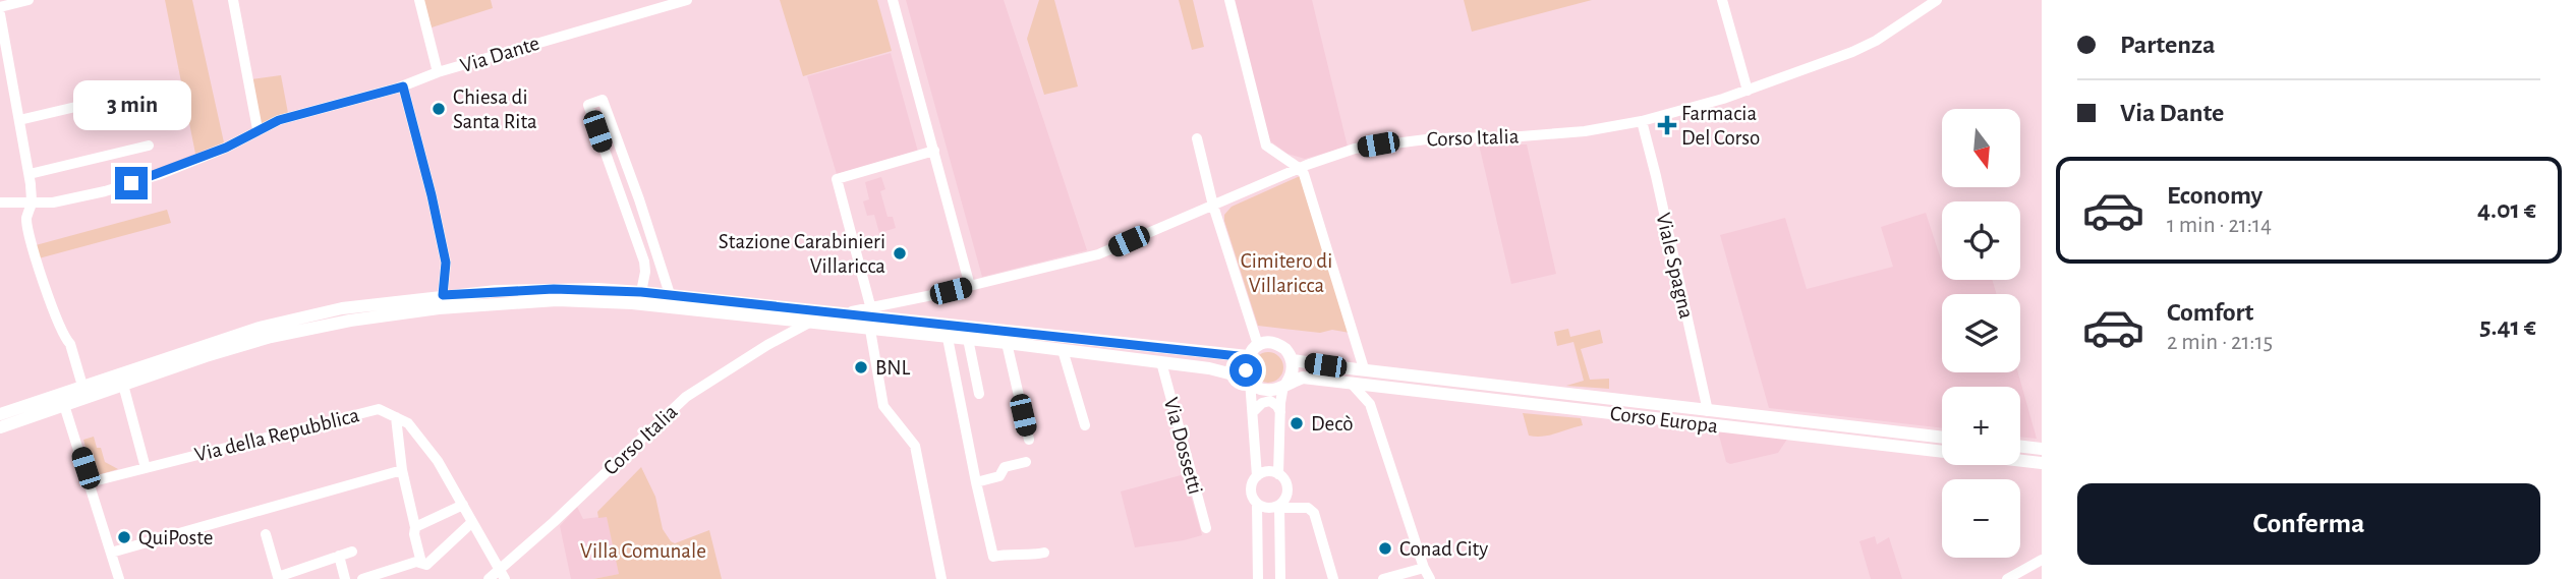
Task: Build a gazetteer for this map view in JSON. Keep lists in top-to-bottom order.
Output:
{
  "streets": {
    "main road": ["Corso Europa"],
    "street": [
      "Via Dante",
      "Corso Italia",
      "Viale Spagna",
      "Via della Repubblica",
      "Via Dossetti"
    ]
  },
  "crossings": [
    ["Corso Italia", "Viale Spagna"],
    ["Viale Spagna", "Corso Europa"]
  ],
  "parks": ["Cimitero di Villaricca", "Villa Comunale"],
  "places": {
    "other": [
      "Chiesa di Santa Rita",
      "Stazione Carabinieri Villaricca",
      "BNL",
      "Decò",
      "QuiPoste",
      "Conad City"
    ],
    "health": ["Farmacia Del Corso"]
  },
  "north": "bottom",
  "page": {
    "banner": ["Partenza", "Via Dante"],
    "bubble": "3 min",
    "map_buttons": ["+", "−"],
    "list": [
      {
        "name": "Economy",
        "note": "1 min · 21:14",
        "value": "4.01 €"
      },
      {
        "name": "Comfort",
        "note": "2 min · 21:15",
        "value": "5.41 €"
      }
    ],
    "buttons": "Conferma"
  }
}
